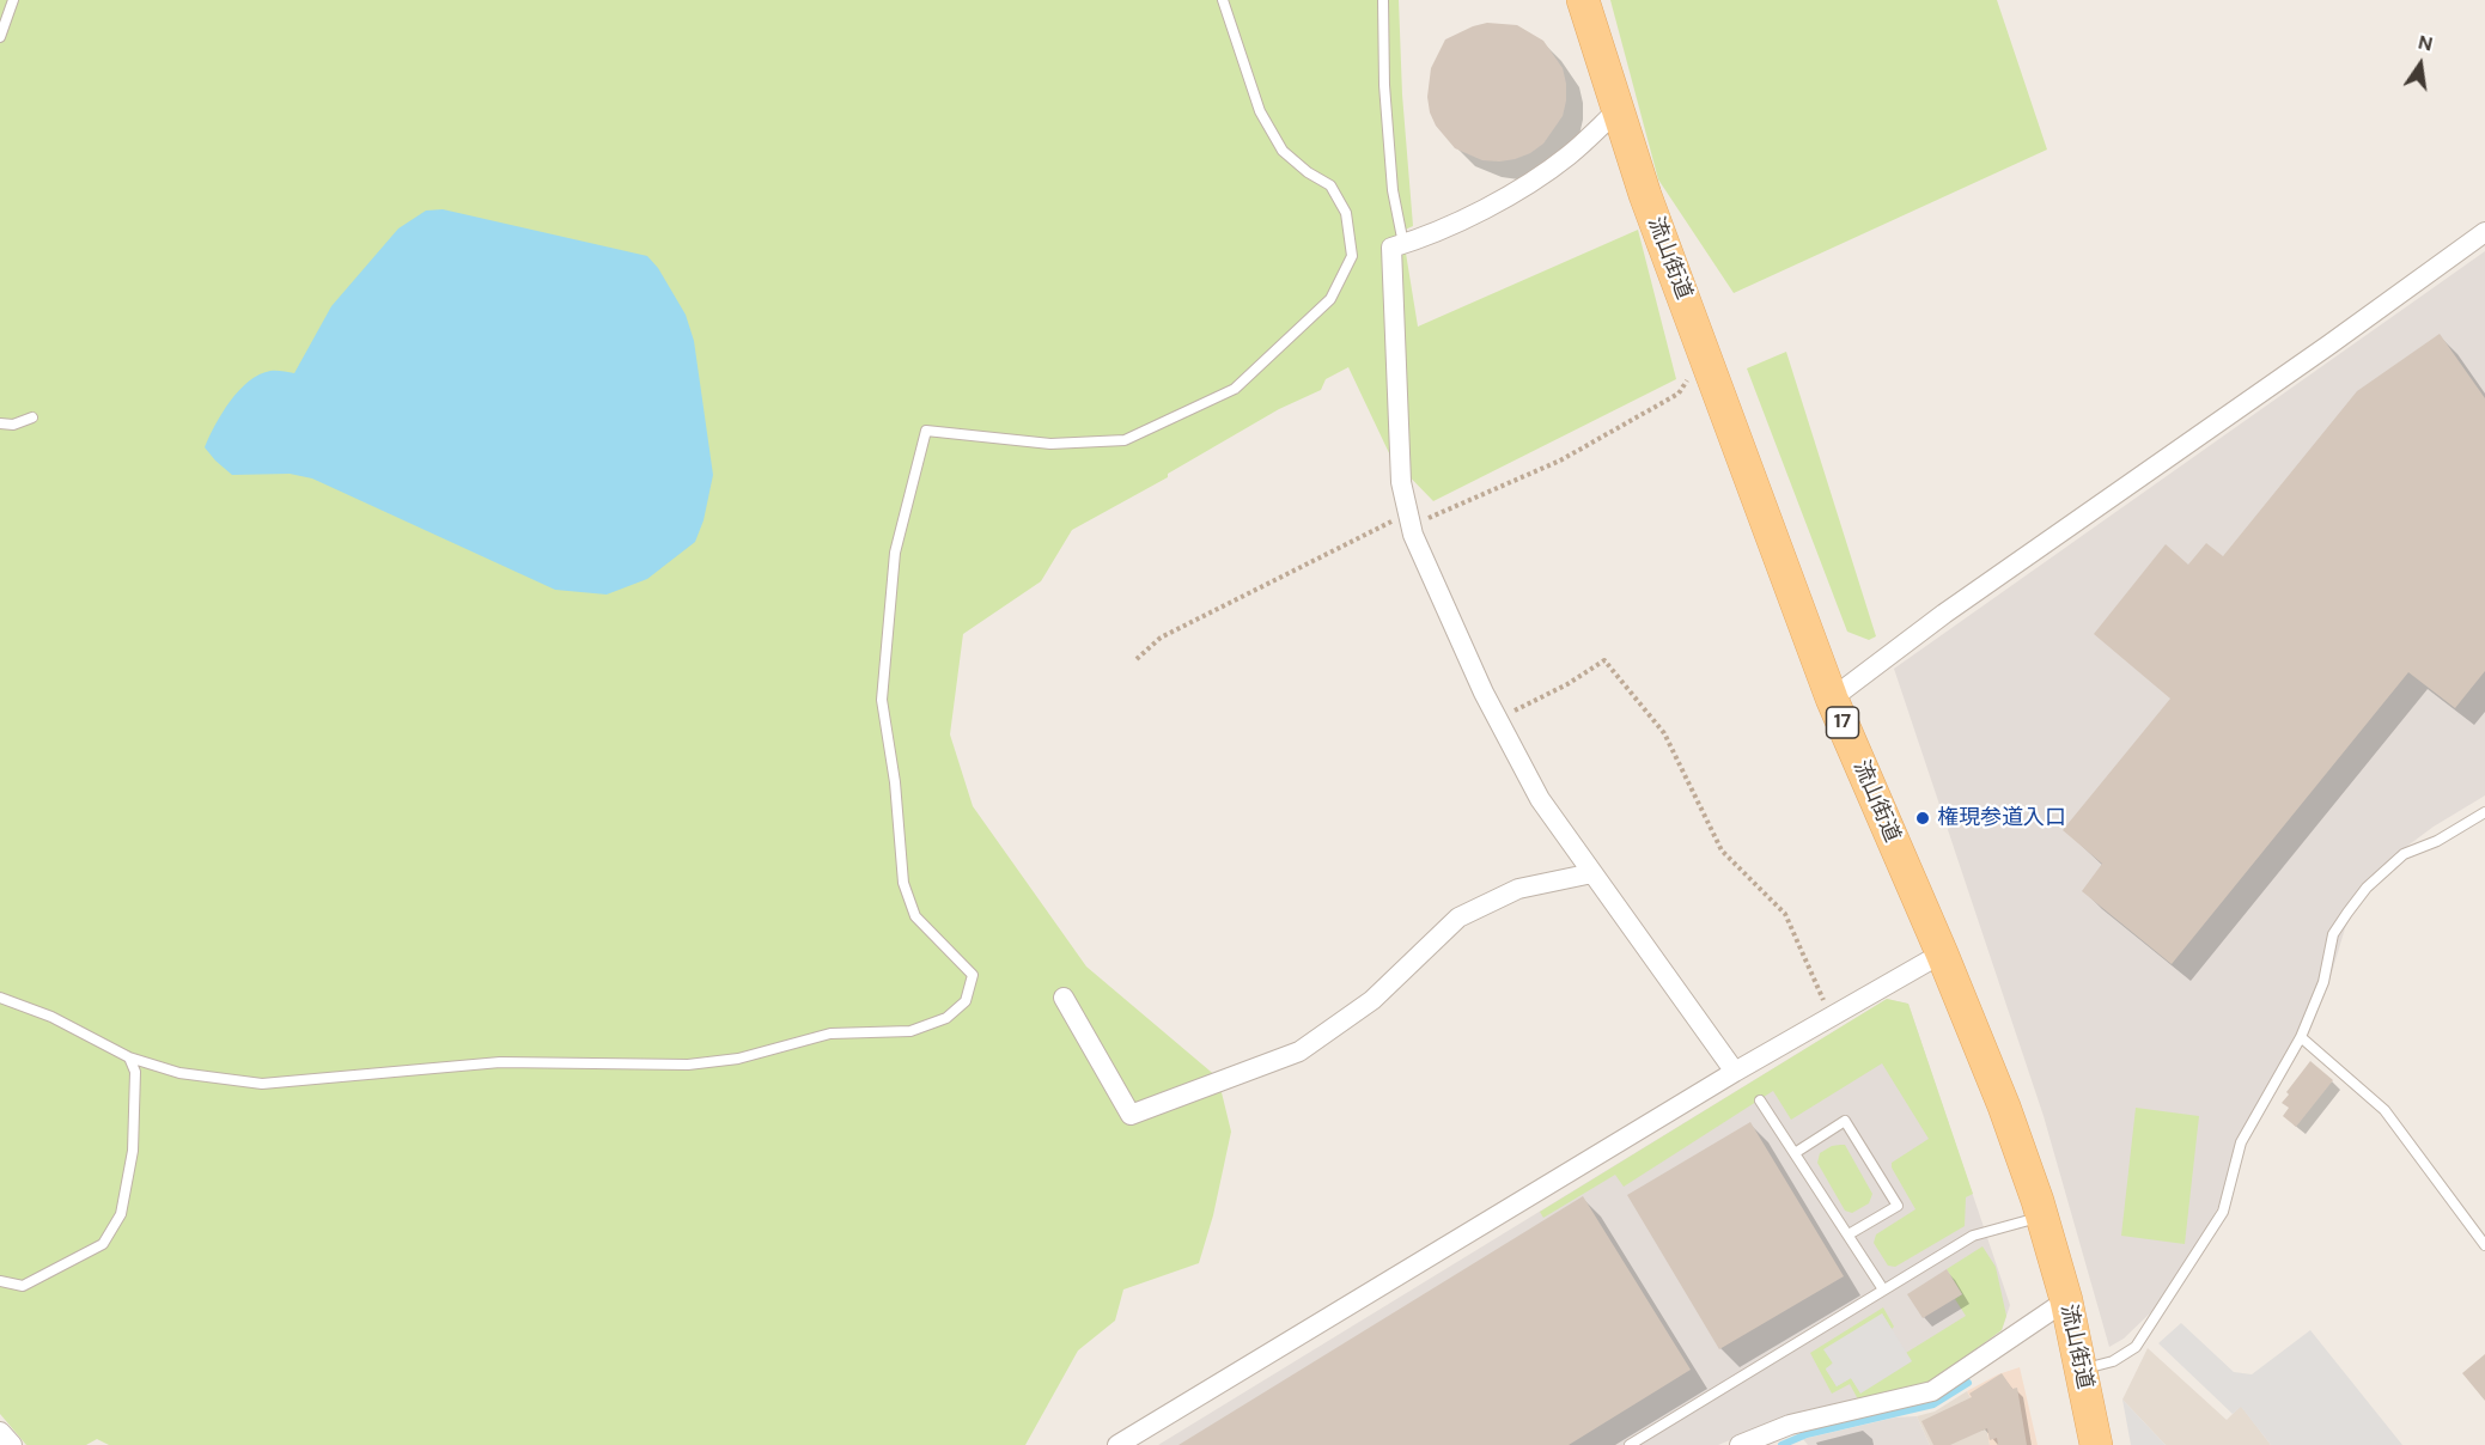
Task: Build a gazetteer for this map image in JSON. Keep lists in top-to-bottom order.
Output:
{
  "streets": {
    "main road": ["流山街道", "17"]
  },
  "places": ["権現参道入口"],
  "north": "top"
}
